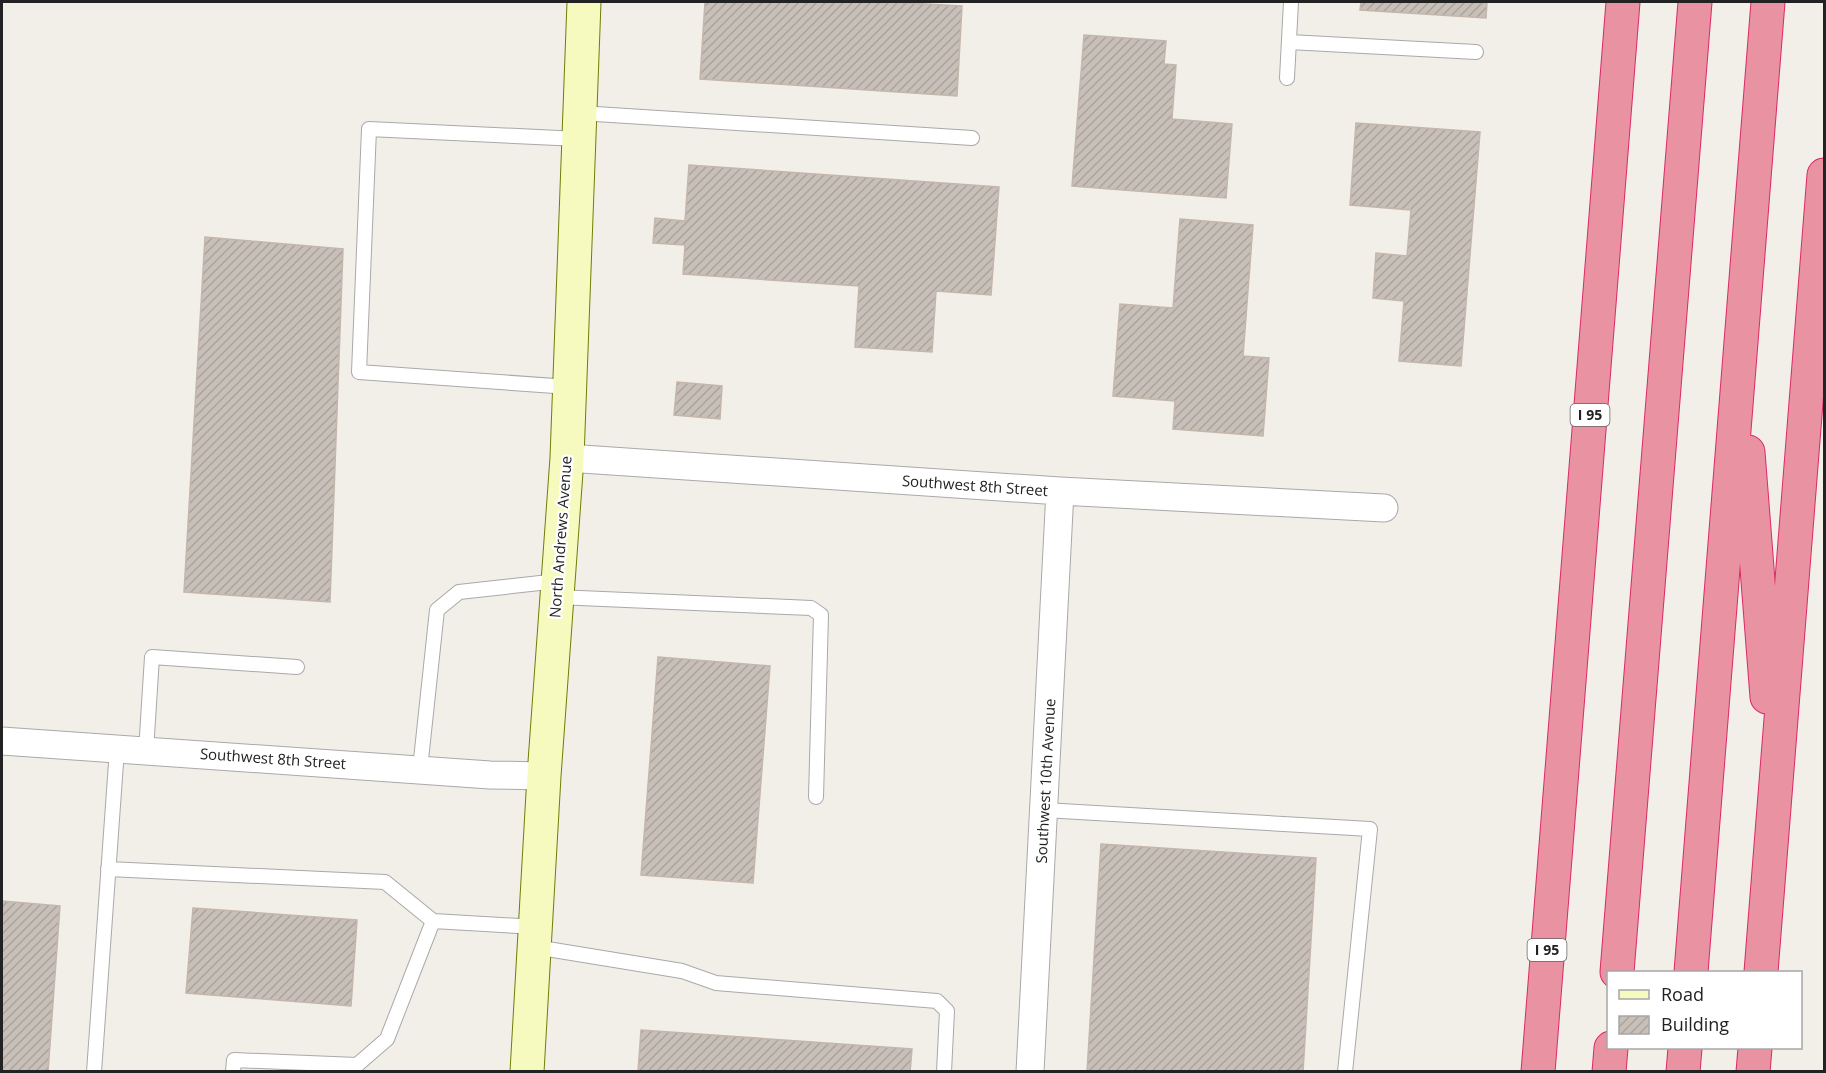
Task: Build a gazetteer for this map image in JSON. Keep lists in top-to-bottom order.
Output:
{
  "streets": {
    "highway": ["I 95"],
    "main road": ["North Andrews Avenue"],
    "street": ["Southwest 8th Street", "Southwest 10th Avenue"]
  },
  "crossings": [
    ["Southwest 8th Street", "North Andrews Avenue"],
    ["Southwest 8th Street", "Southwest 10th Avenue"]
  ],
  "legend": ["Road", "Building"]
}
